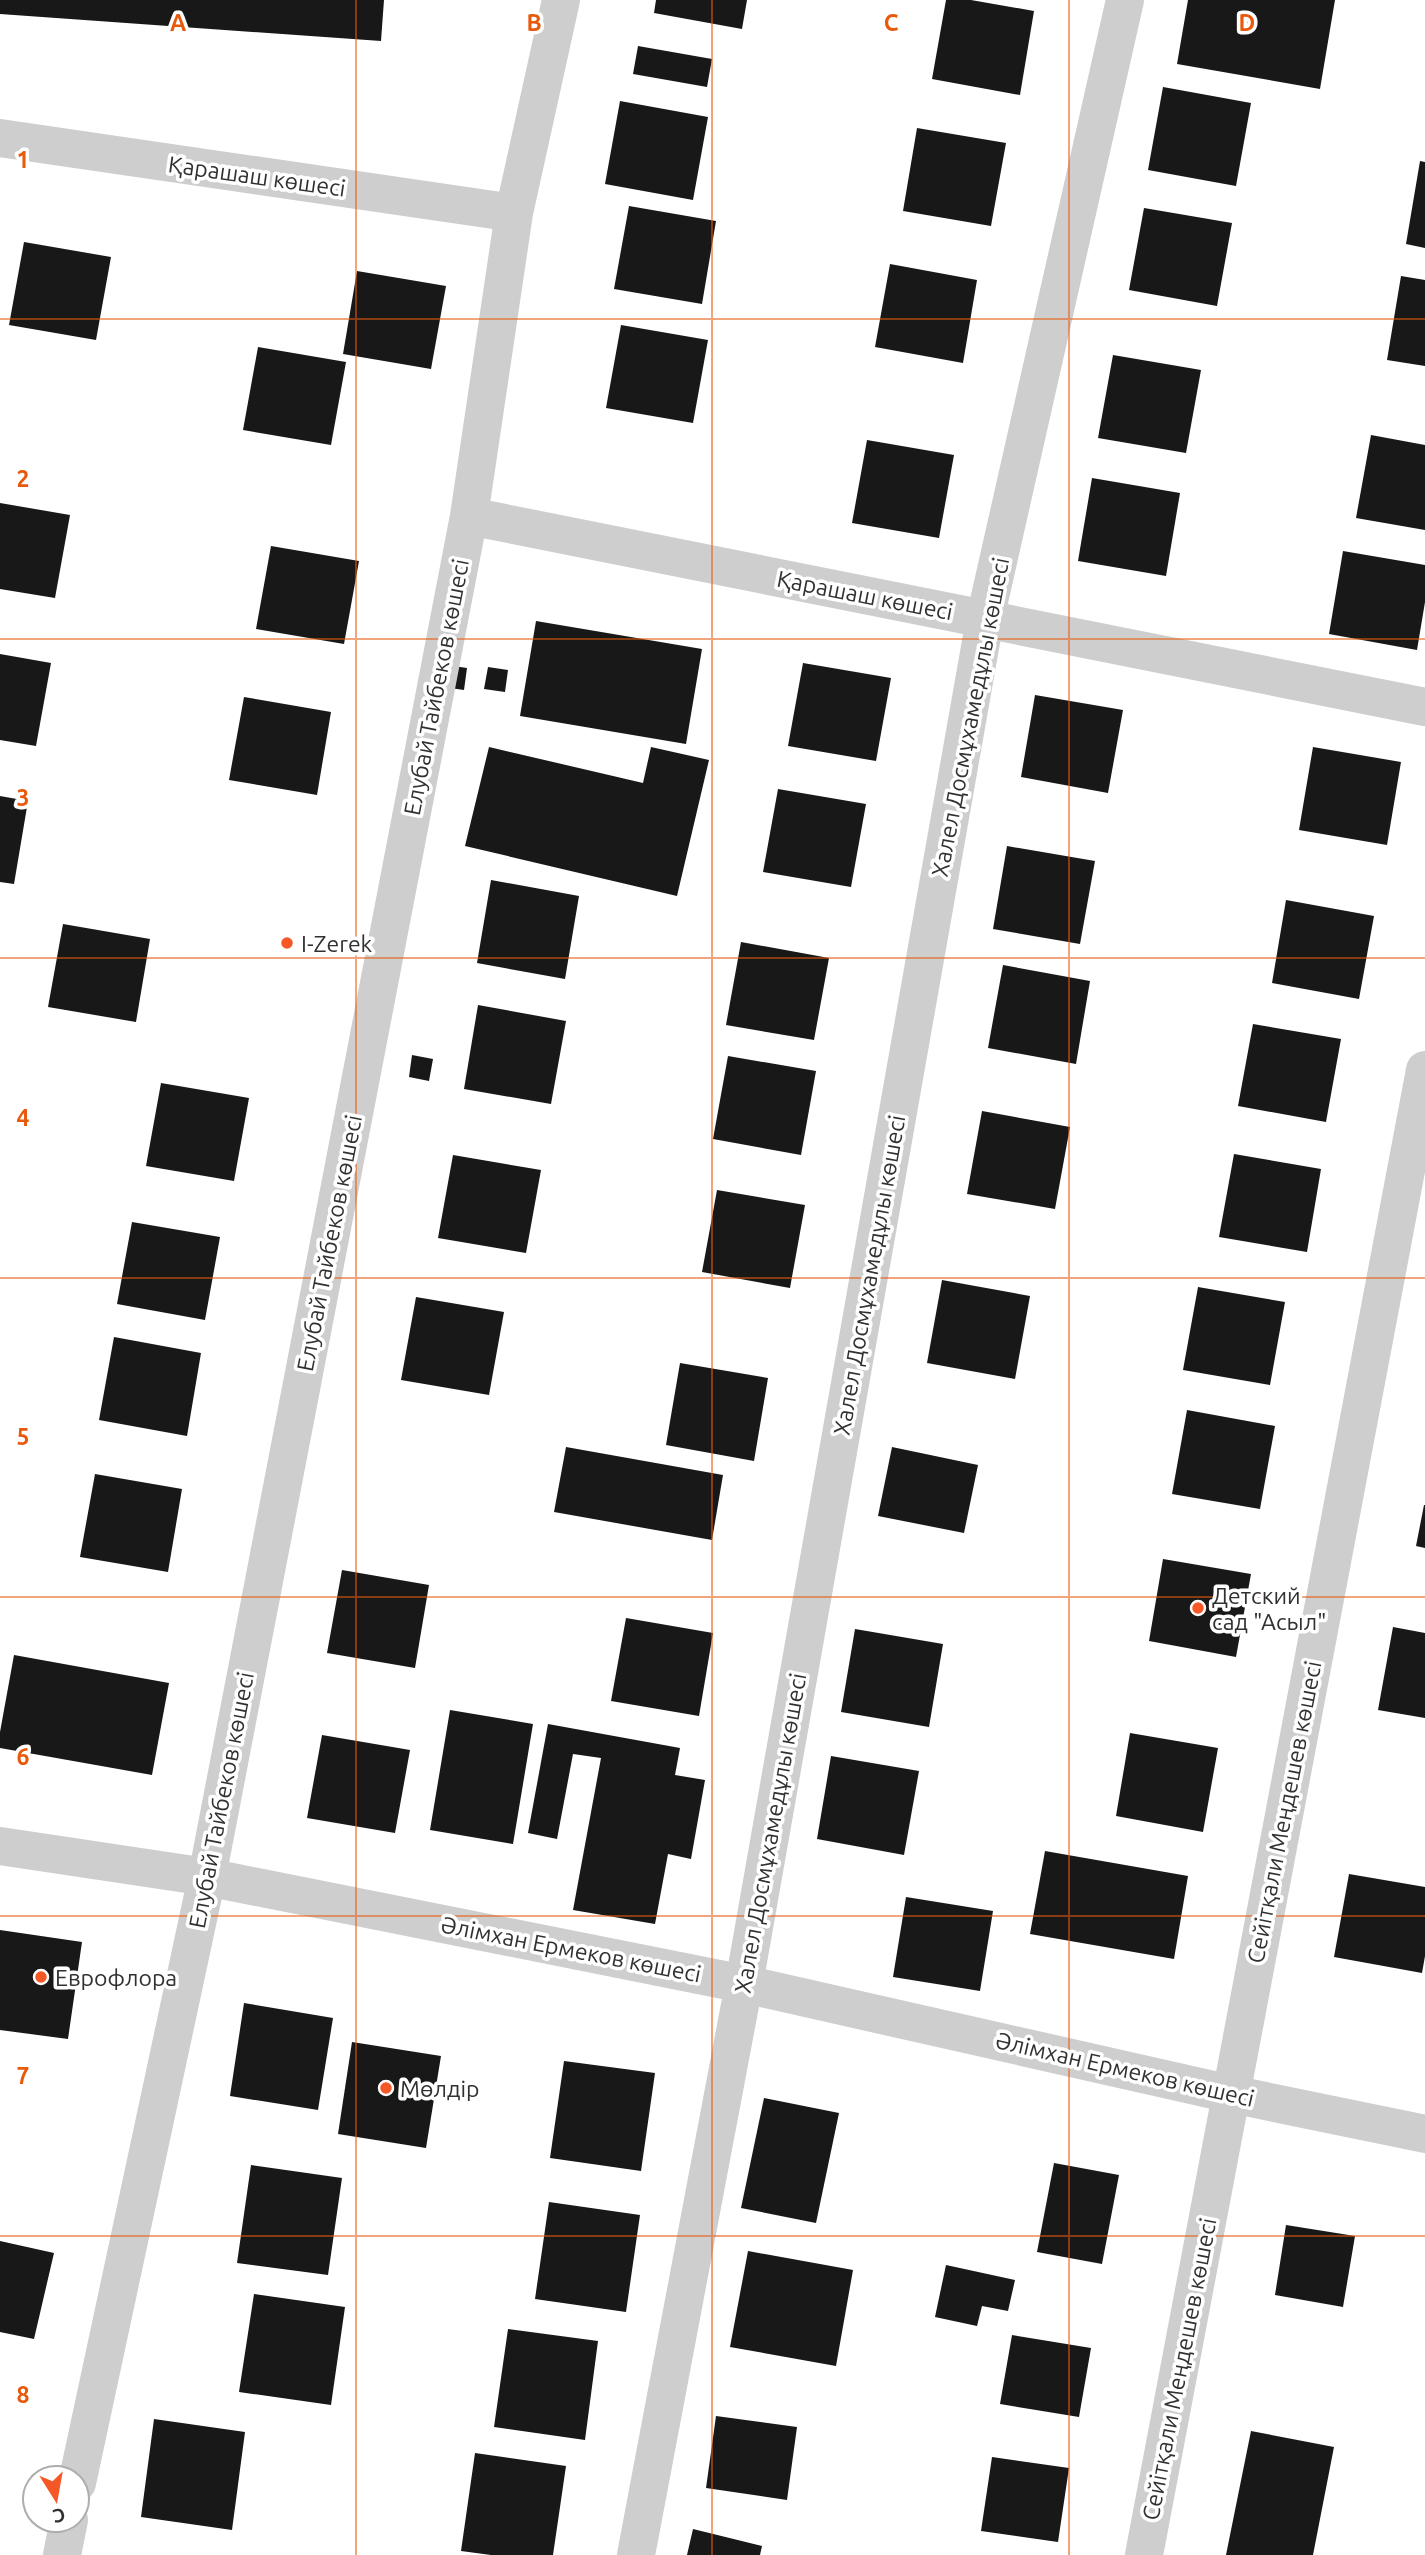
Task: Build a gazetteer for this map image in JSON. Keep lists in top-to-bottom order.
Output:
{
  "streets": {
    "street": [
      "Қарашаш көшесі",
      "Елубай Тайбеков көшесі",
      "Халел Досмұхамедұлы көшесі",
      "Сейітқали Меңдешев көшесі",
      "Әлімхан Ермеков көшесі"
    ]
  },
  "crossings": [
    ["Қарашаш көшесі", "Елубай Тайбеков көшесі"],
    ["Қарашаш көшесі", "Халел Досмұхамедұлы көшесі"],
    ["Елубай Тайбеков көшесі", "Әлімхан Ермеков көшесі"],
    ["Халел Досмұхамедұлы көшесі", "Әлімхан Ермеков көшесі"],
    ["Сейітқали Меңдешев көшесі", "Әлімхан Ермеков көшесі"]
  ],
  "places": [
    "I-Zerek",
    "Детский сад \"Асыл\"",
    "Еврофлора",
    "Мөлдір"
  ],
  "north": "bottom",
  "grid": {
    "columns": [
      "A",
      "B",
      "C",
      "D"
    ],
    "rows": [
      "1",
      "2",
      "3",
      "4",
      "5",
      "6",
      "7",
      "8"
    ]
  }
}
